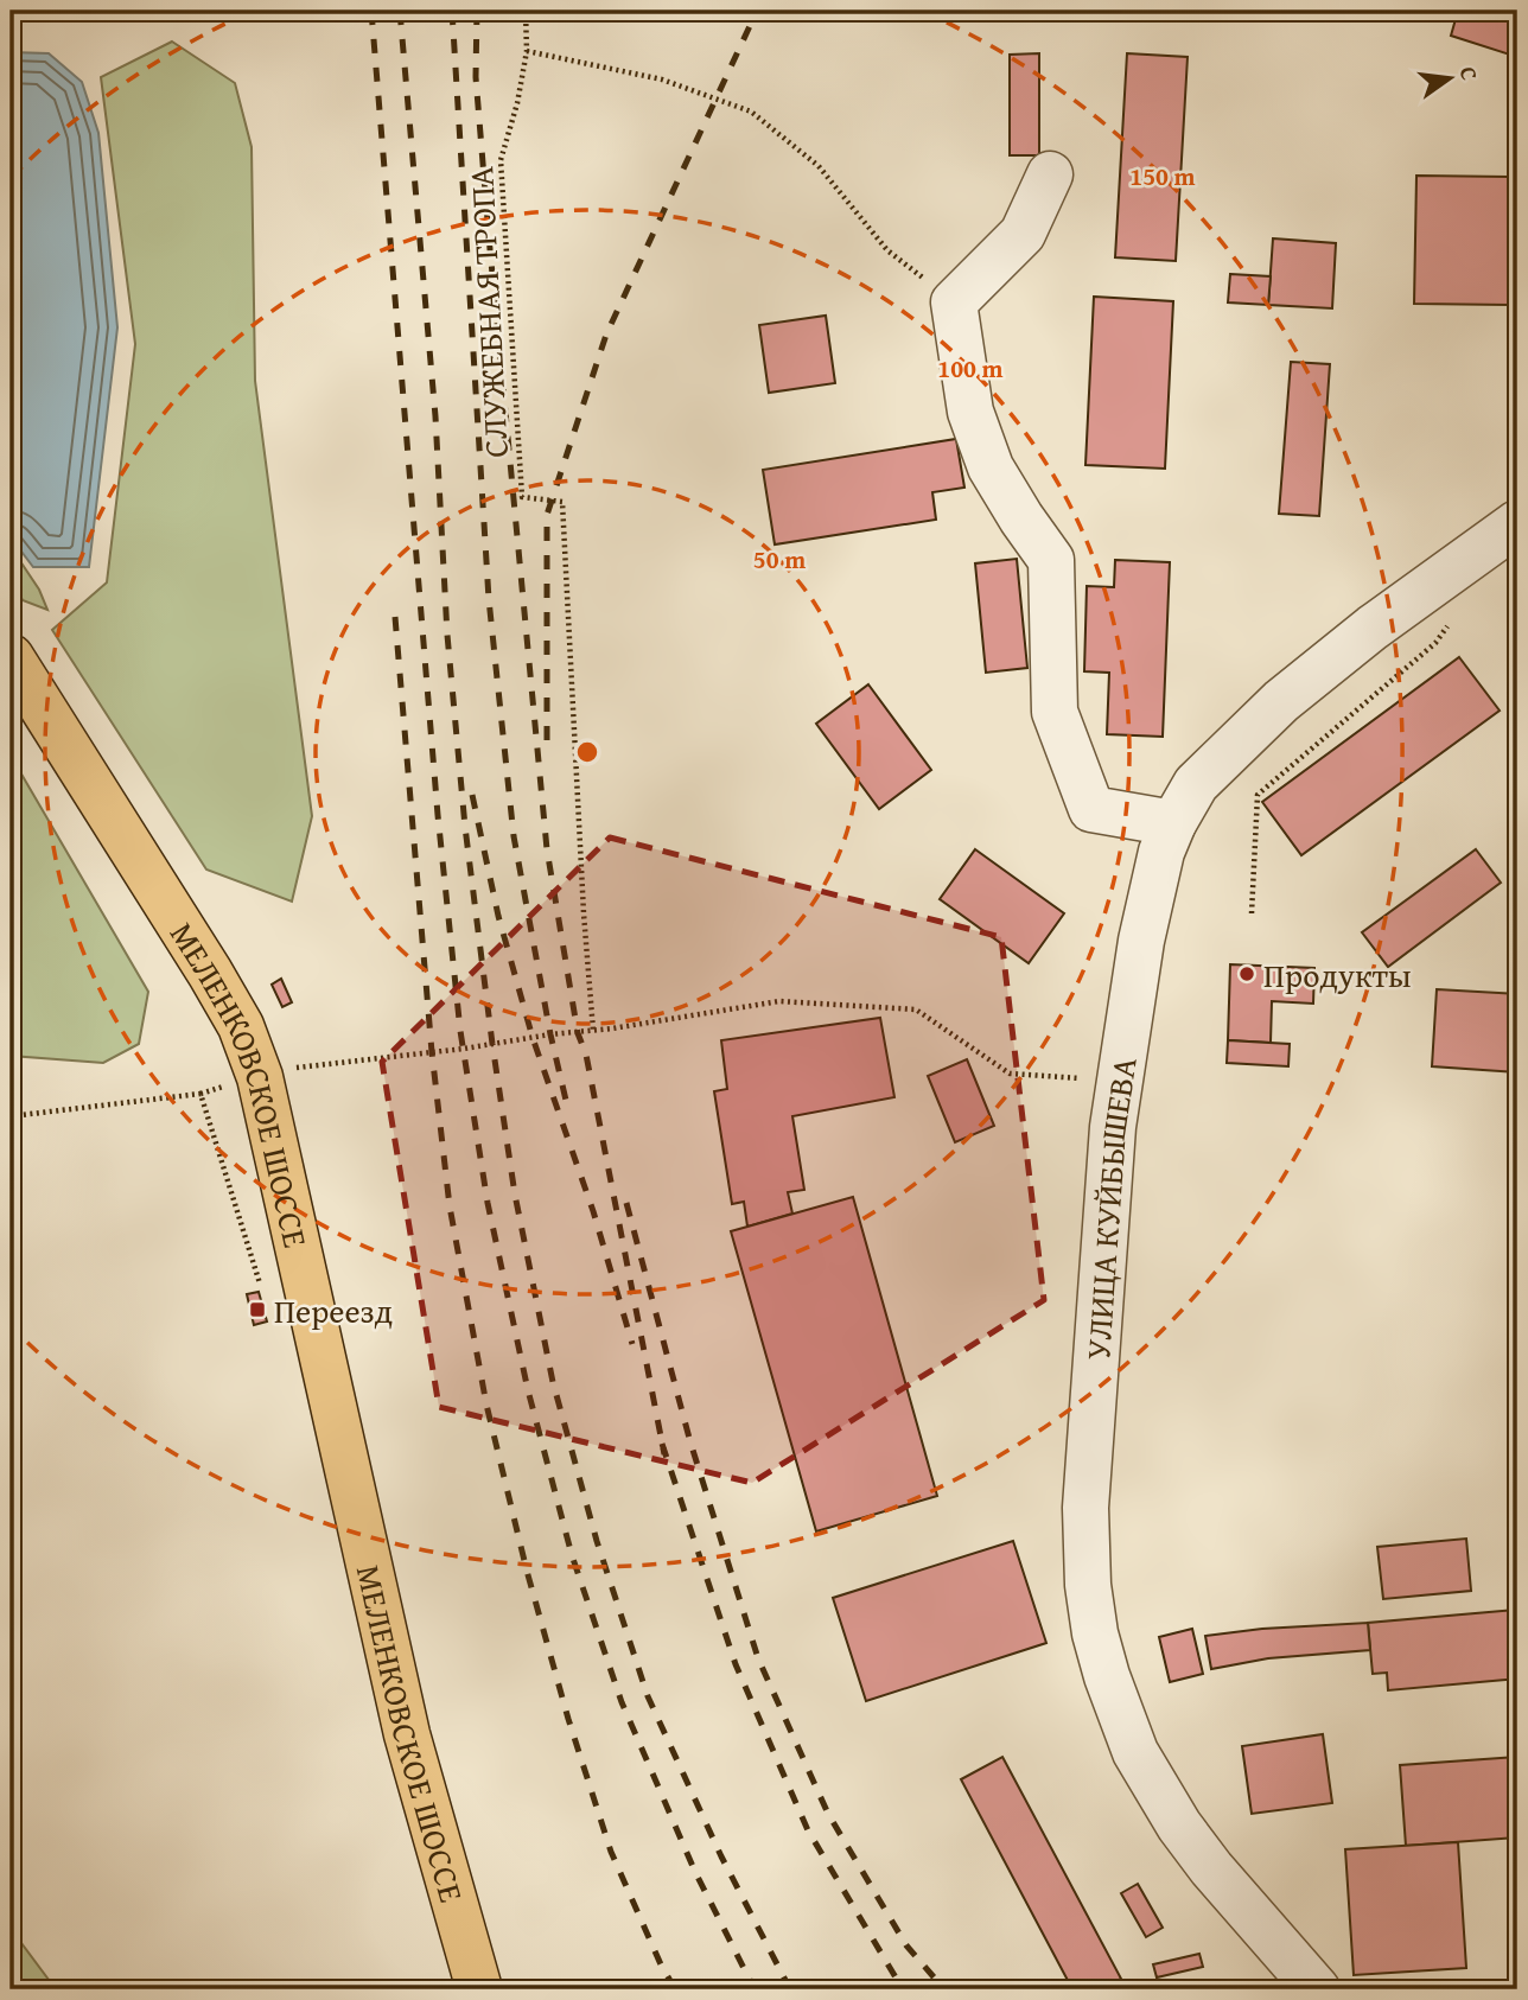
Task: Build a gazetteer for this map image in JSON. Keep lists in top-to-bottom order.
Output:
{
  "streets": {
    "main road": ["МЕЛЕНКОВСКОЕ ШОССЕ"],
    "street": ["УЛИЦА КУЙБЫШЕВА"],
    "path": ["СЛУЖЕБНАЯ ТРОПА"]
  },
  "places": {
    "other": ["Продукты"],
    "transit": ["Переезд"]
  },
  "north": "right",
  "rings": ["150 m", "100 m", "50 m"]
}
